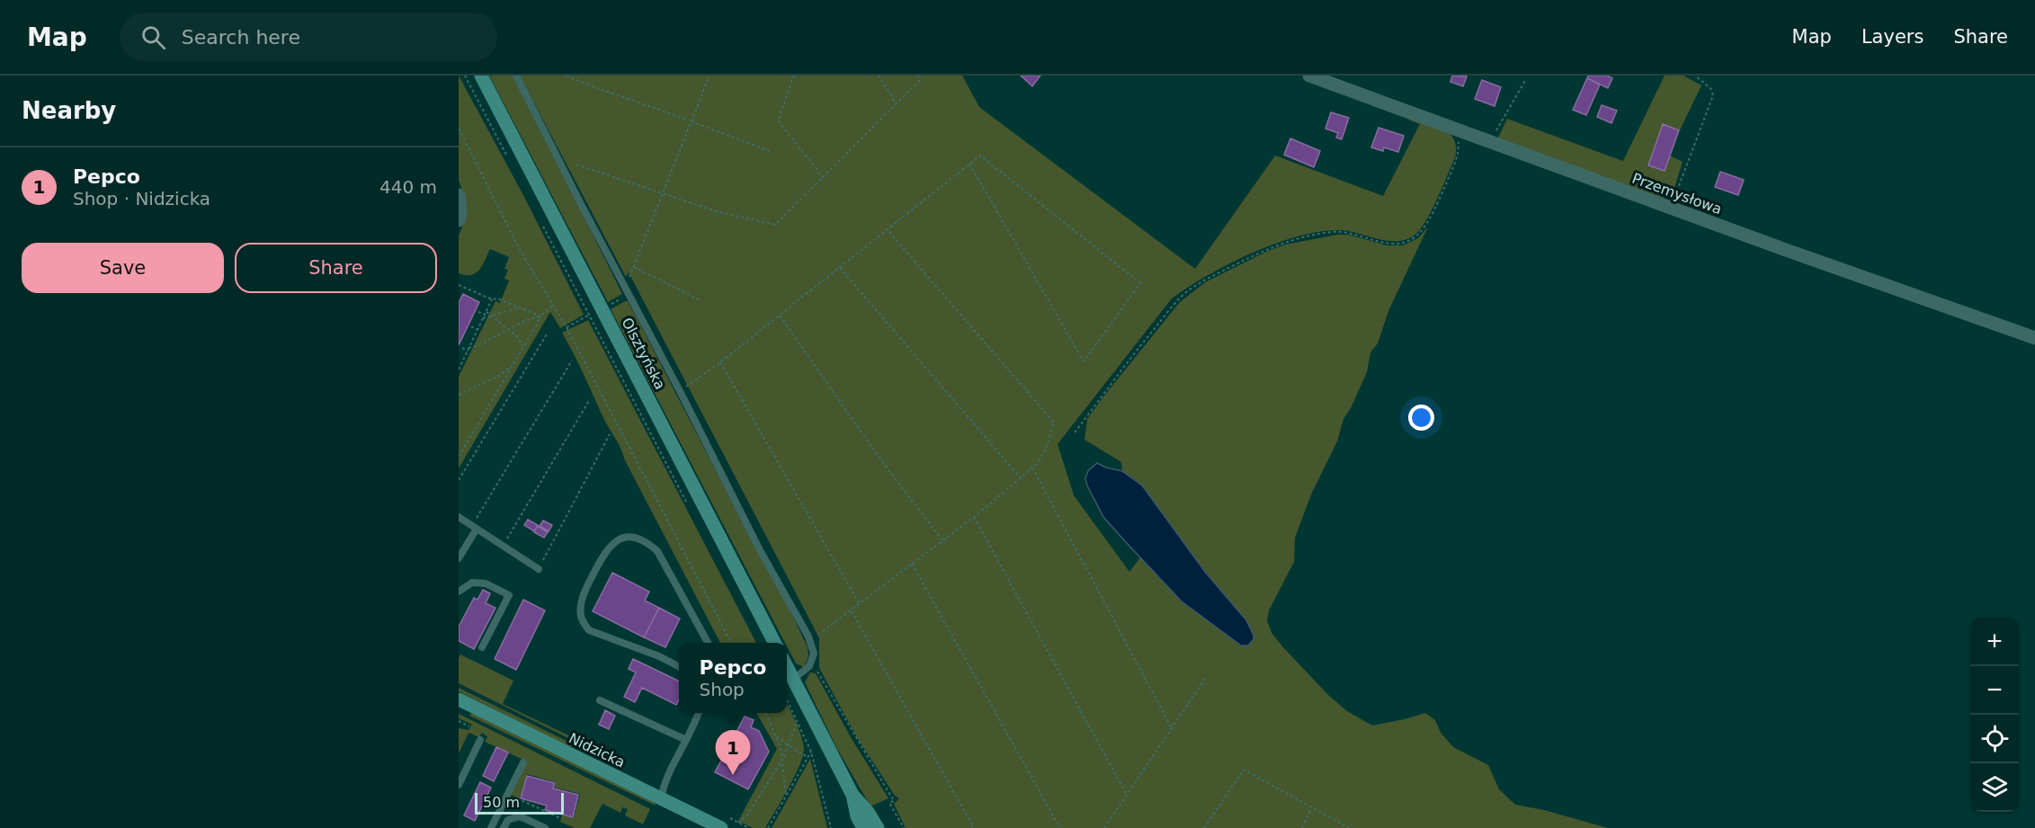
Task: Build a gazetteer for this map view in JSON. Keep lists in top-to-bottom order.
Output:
{
  "streets": {
    "main road": ["Olsztyńska", "Nidzicka"],
    "street": ["Przemysłowa"]
  },
  "scale_bar": "50 m",
  "page": {
    "header": "Map",
    "search": "Search here",
    "nav": ["Map", "Layers", "Share"],
    "heading": "Nearby",
    "list": [
      {
        "mark": "1",
        "name": "Pepco",
        "note": "Shop · Nidzicka",
        "value": "440 m"
      }
    ],
    "buttons": ["Save", "Share"],
    "map_buttons": ["+", "−"],
    "popup": ["Pepco", "Shop"],
    "pins": "1",
    "scale": "50 m"
  }
}
